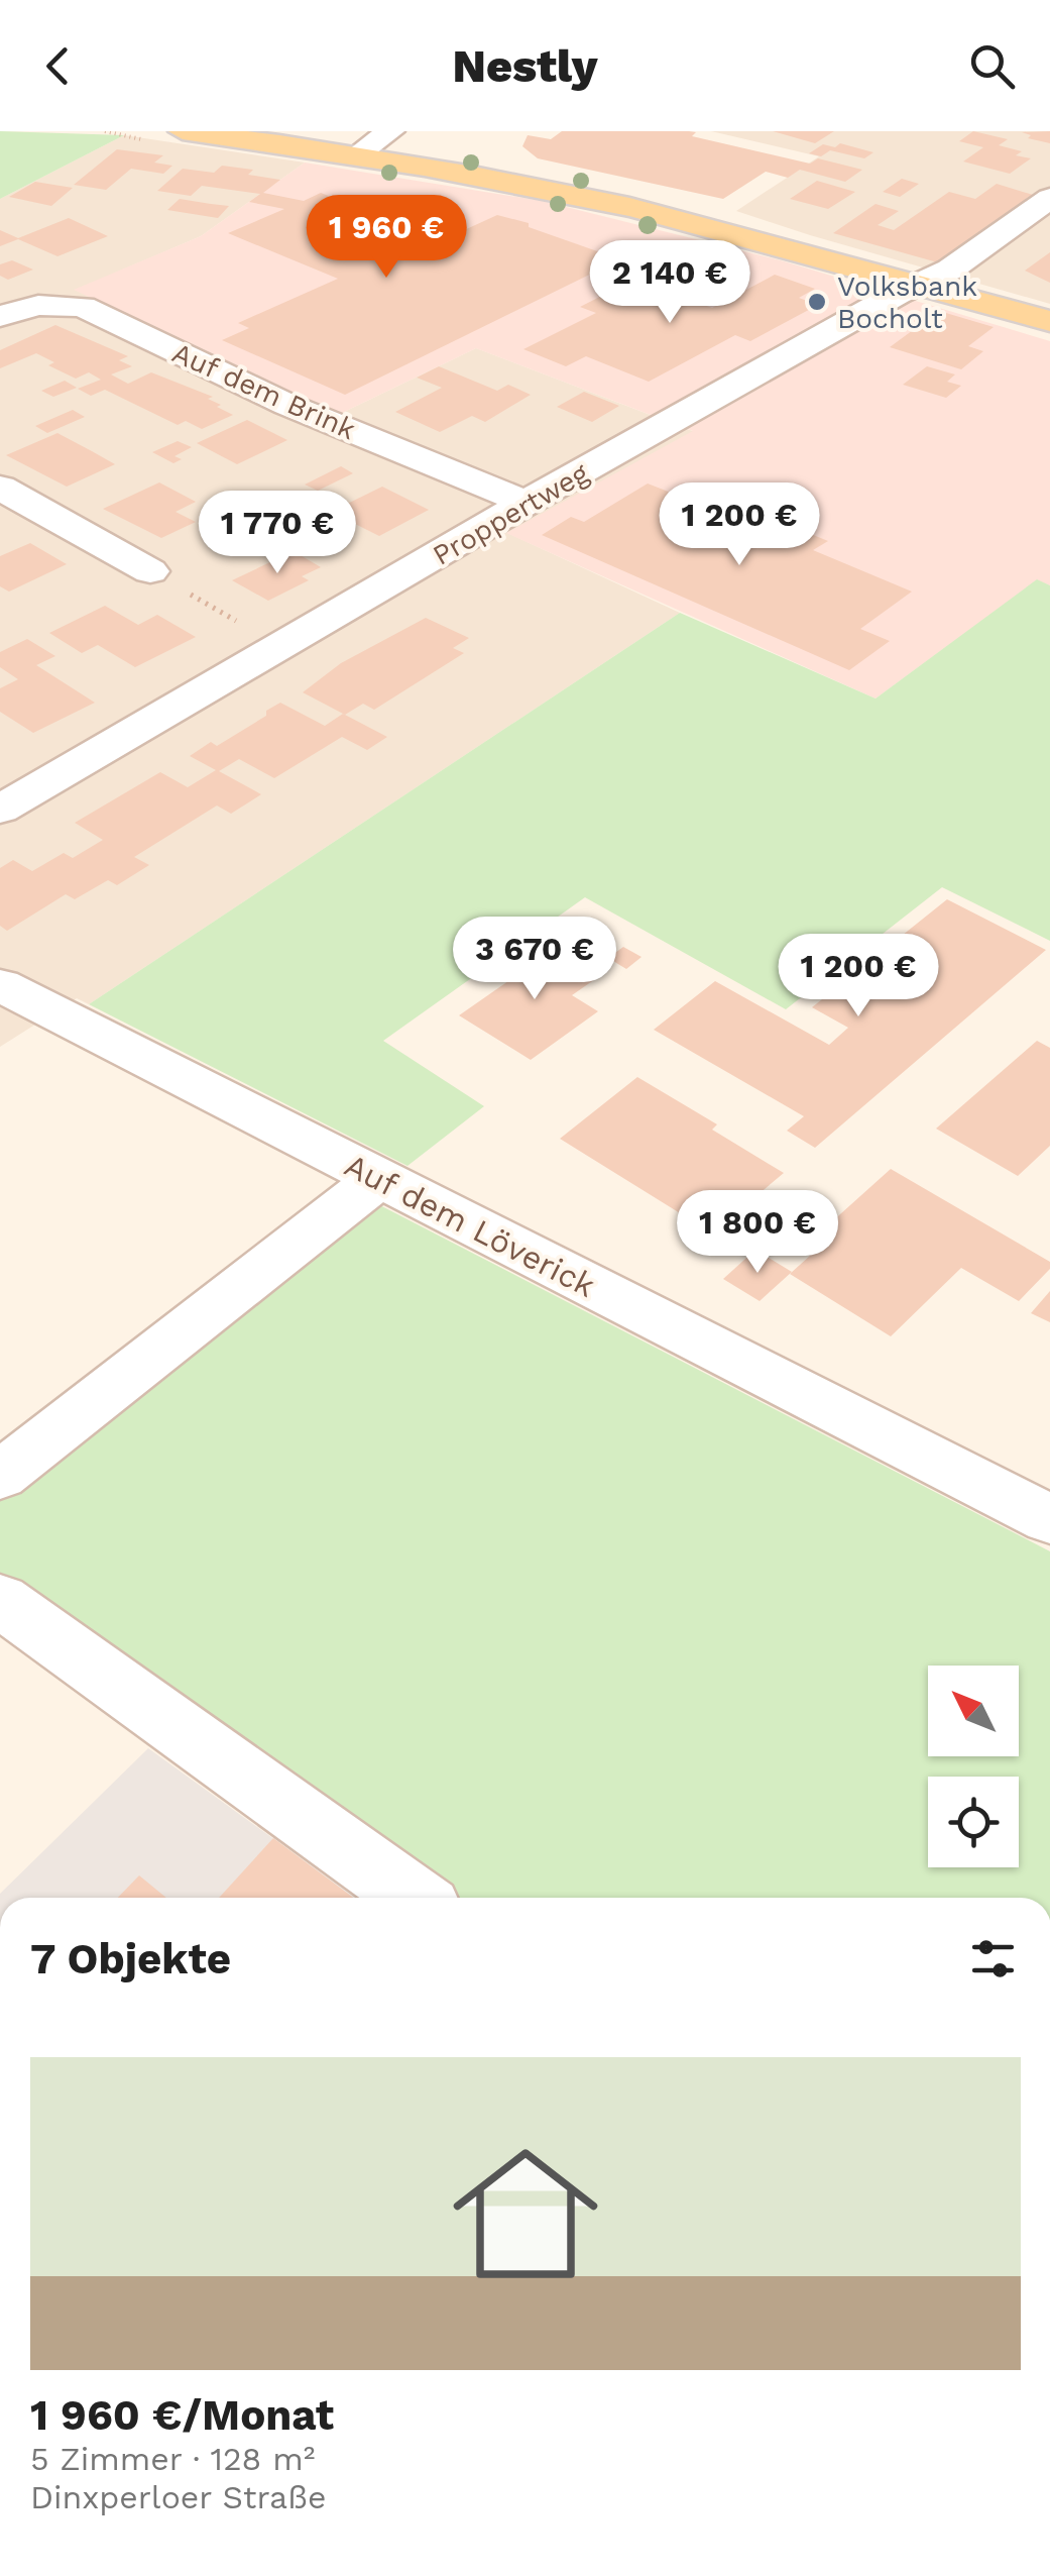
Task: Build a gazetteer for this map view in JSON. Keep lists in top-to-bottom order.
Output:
{
  "streets": {
    "street": ["Auf dem Brink", "Proppertweg", "Auf dem Löverick"]
  },
  "crossings": [
    ["Auf dem Brink", "Proppertweg"]
  ],
  "places": ["Volksbank Bocholt"],
  "north": "top left",
  "page": {
    "header": "Nestly",
    "price": [
      "1 960 €",
      "2 140 €",
      "1 200 €",
      "1 770 €",
      "3 670 €",
      "1 200 €",
      "1 800 €"
    ],
    "heading": "7 Objekte",
    "list": [
      {
        "name": "1 960 €/Monat",
        "note": "5 Zimmer · 128 m² · Dinxperloer Straße"
      }
    ]
  }
}
